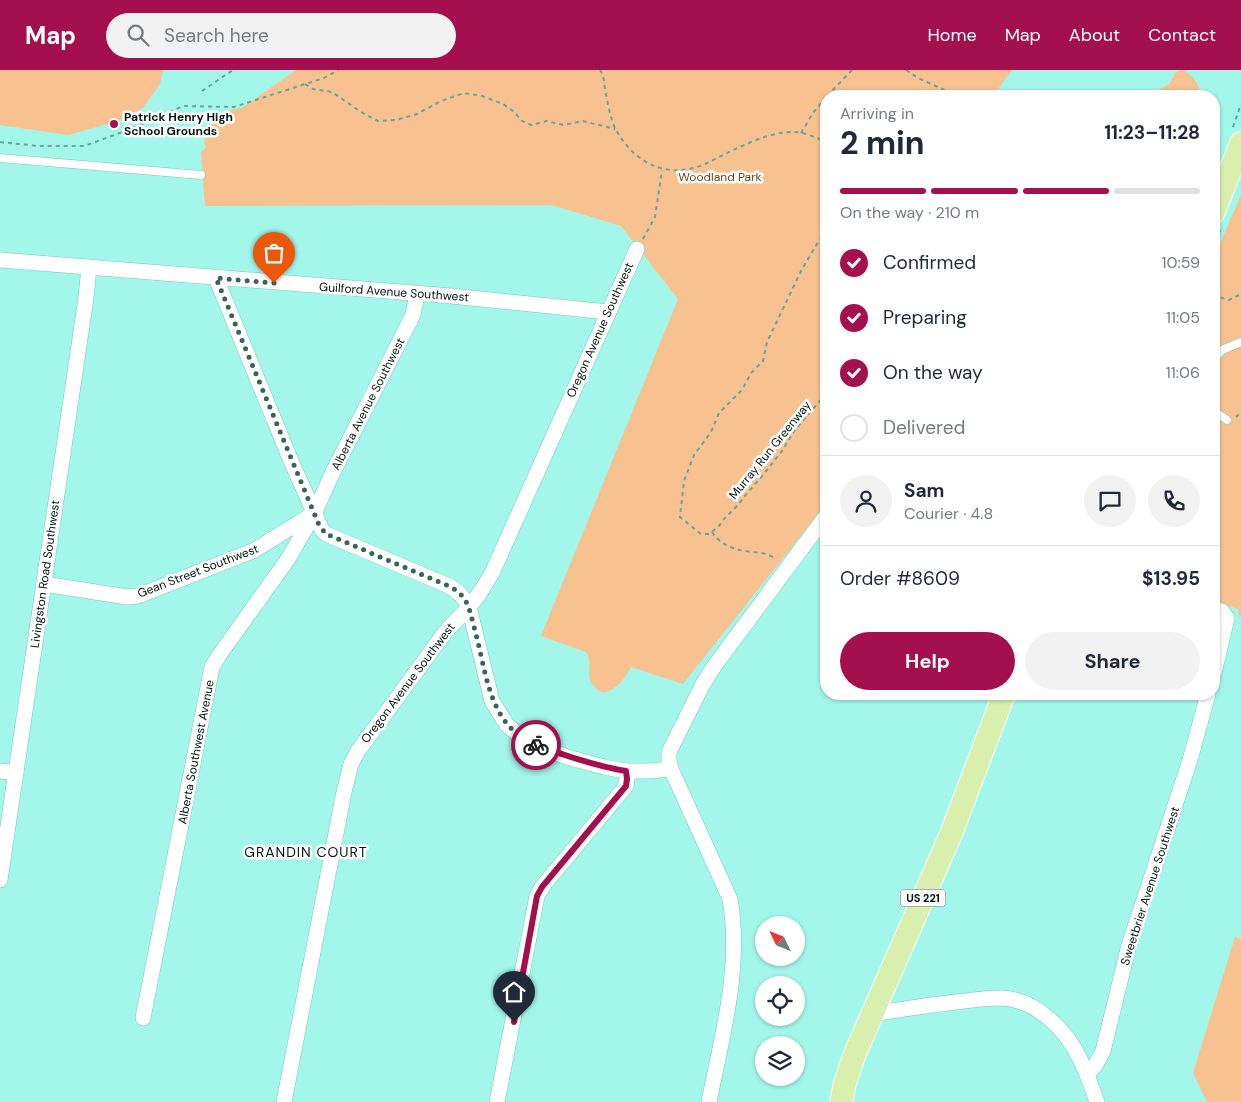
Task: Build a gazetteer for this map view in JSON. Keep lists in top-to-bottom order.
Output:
{
  "streets": {
    "main road": ["US 221"],
    "street": [
      "Guilford Avenue Southwest",
      "Oregon Avenue Southwest",
      "Alberta Avenue Southwest",
      "Gean Street Southwest",
      "Livingston Road Southwest",
      "Alberta Southwest Avenue",
      "Sweetbrier Avenue Southwest"
    ],
    "path": ["Murray Run Greenway"]
  },
  "crossings": [
    ["Guilford Avenue Southwest", "Oregon Avenue Southwest"],
    ["Guilford Avenue Southwest", "Alberta Avenue Southwest"],
    ["Guilford Avenue Southwest", "Livingston Road Southwest"],
    ["Alberta Avenue Southwest", "Gean Street Southwest"],
    ["Alberta Avenue Southwest", "Alberta Southwest Avenue"],
    ["Gean Street Southwest", "Livingston Road Southwest"],
    ["Gean Street Southwest", "Alberta Southwest Avenue"]
  ],
  "districts": ["GRANDIN COURT"],
  "parks": ["Woodland Park"],
  "places": ["Patrick Henry High School Grounds"],
  "north": "top left",
  "page": {
    "header": "Map",
    "search": "Search here",
    "nav": [
      "Home",
      "Map",
      "About",
      "Contact"
    ],
    "heading": ["2 min", "Arriving in", "11:23–11:28"],
    "panel": [
      "Sam",
      "Courier · 4.8",
      "Order #8609",
      "$13.95"
    ],
    "bar": "On the way · 210 m",
    "list": [
      ["Confirmed", "10:59"],
      ["Preparing", "11:05"],
      ["On the way", "11:06"],
      "Delivered"
    ],
    "buttons": ["Help", "Share"]
  }
}
